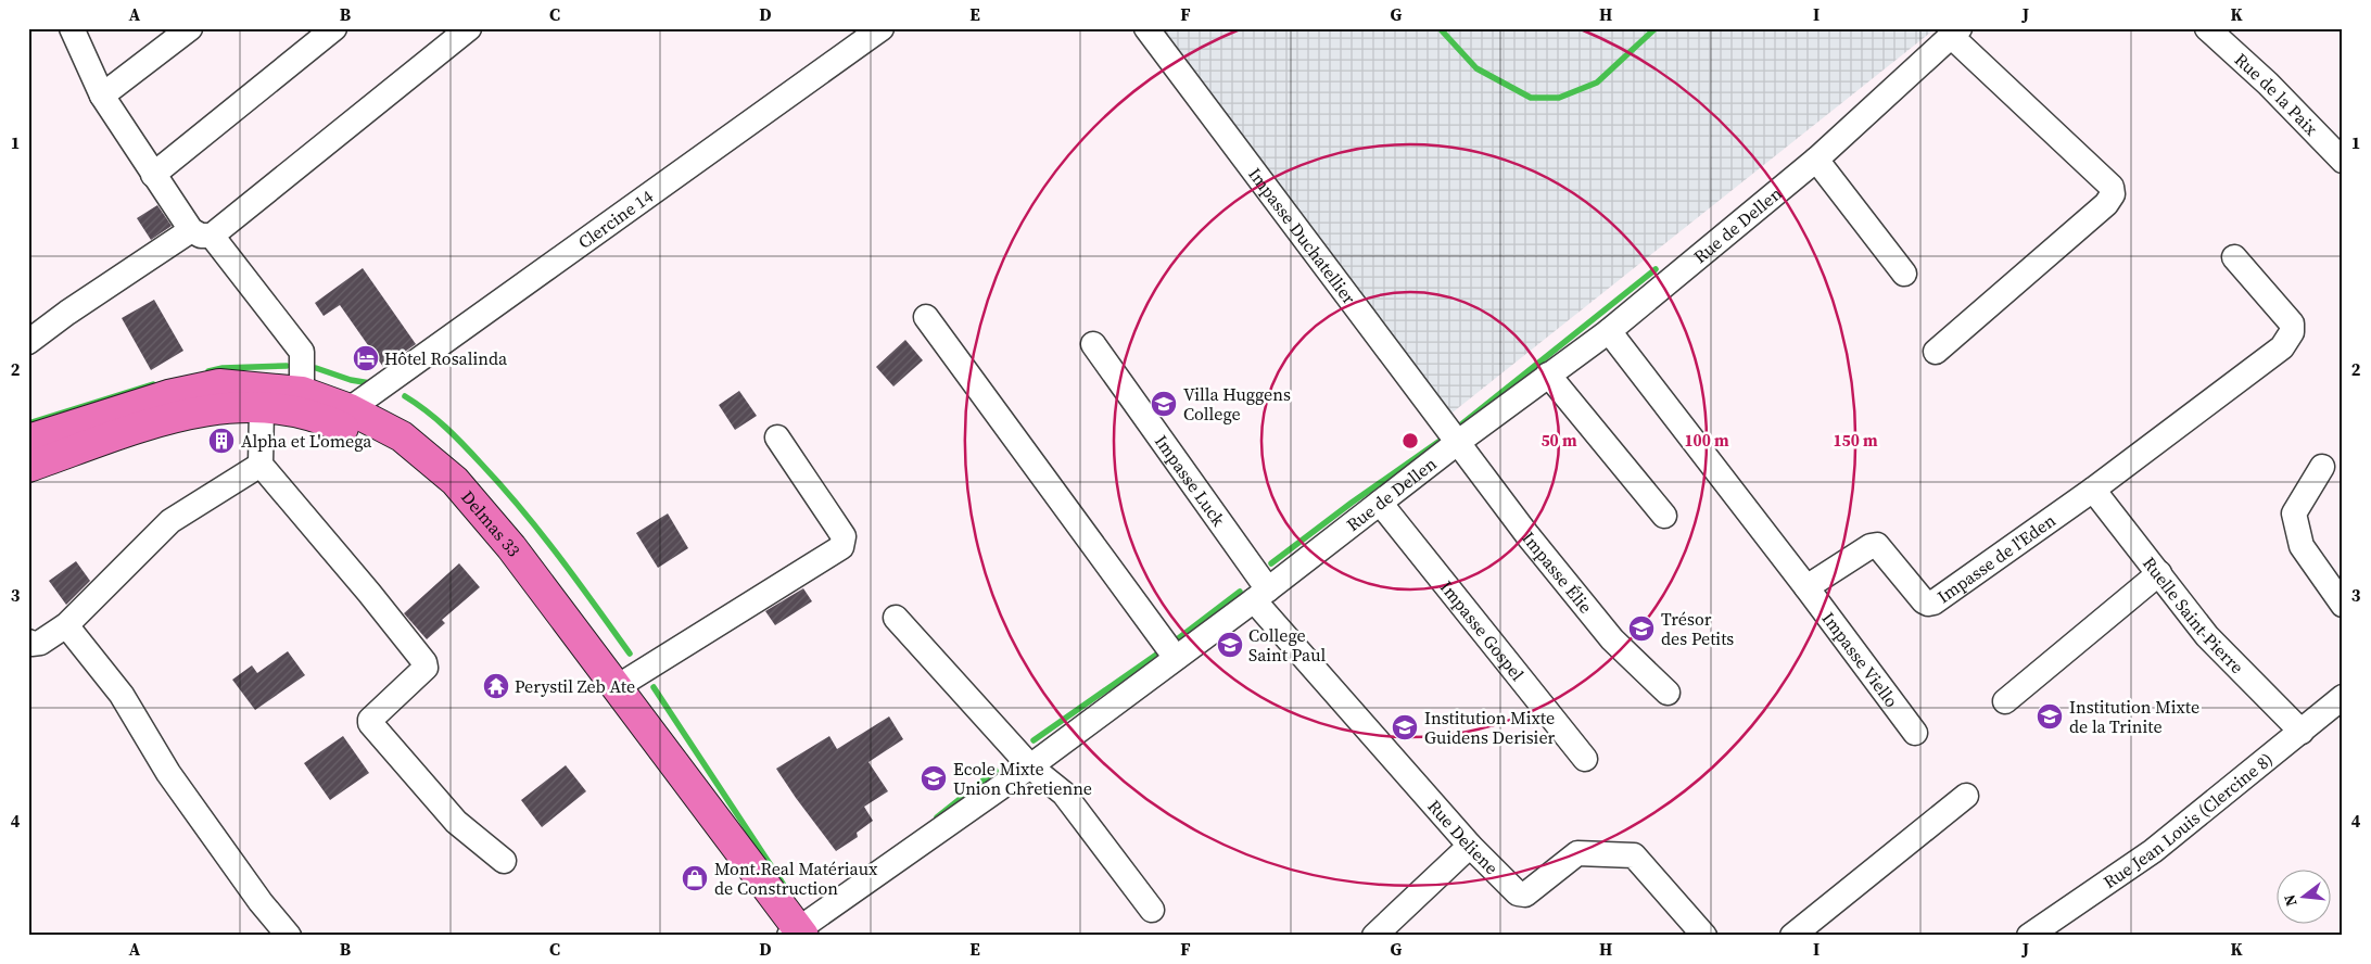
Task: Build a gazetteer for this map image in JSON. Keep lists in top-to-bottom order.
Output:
{
  "streets": {
    "main road": ["Delmas 33"],
    "street": [
      "Rue de la Paix",
      "Clercine 14",
      "Rue de Dellen",
      "Impasse Duchatellier",
      "Impasse Luck",
      "Impasse de l'Eden",
      "Impasse Élie",
      "Ruelle Saint-Pierre",
      "Impasse Gospel",
      "Impasse Viello",
      "Rue Jean Louis (Clercine 8)",
      "Rue Deliene"
    ]
  },
  "crossings": [
    ["Clercine 14", "Delmas 33"],
    ["Rue de Dellen", "Impasse Duchatellier"],
    ["Rue de Dellen", "Impasse Luck"],
    ["Rue de Dellen", "Delmas 33"],
    ["Rue de Dellen", "Impasse Élie"],
    ["Rue de Dellen", "Impasse Gospel"],
    ["Rue de Dellen", "Rue Deliene"],
    ["Impasse Duchatellier", "Impasse Élie"],
    ["Impasse Luck", "Rue Deliene"],
    ["Impasse de l'Eden", "Ruelle Saint-Pierre"],
    ["Impasse de l'Eden", "Impasse Viello"],
    ["Ruelle Saint-Pierre", "Rue Jean Louis (Clercine 8)"]
  ],
  "places": {
    "hotel": ["Hôtel Rosalinda"],
    "school or university": [
      "Villa Huggens College",
      "Trésor des Petits",
      "College Saint Paul",
      "Institution Mixte de la Trinite",
      "Institution Mixte Guidens Derisier",
      "Ecole Mixte Union Chretienne"
    ],
    "building": ["Alpha et L'omega"],
    "temple": ["Perystil Zeb Ate"],
    "shop": ["Mont.Real Matériaux de Construction"]
  },
  "north": "left",
  "grid": {
    "columns": [
      "A",
      "B",
      "C",
      "D",
      "E",
      "F",
      "G",
      "H",
      "I",
      "J",
      "K"
    ],
    "rows": [
      "1",
      "2",
      "3",
      "4"
    ]
  },
  "rings": ["50 m", "100 m", "150 m"]
}
